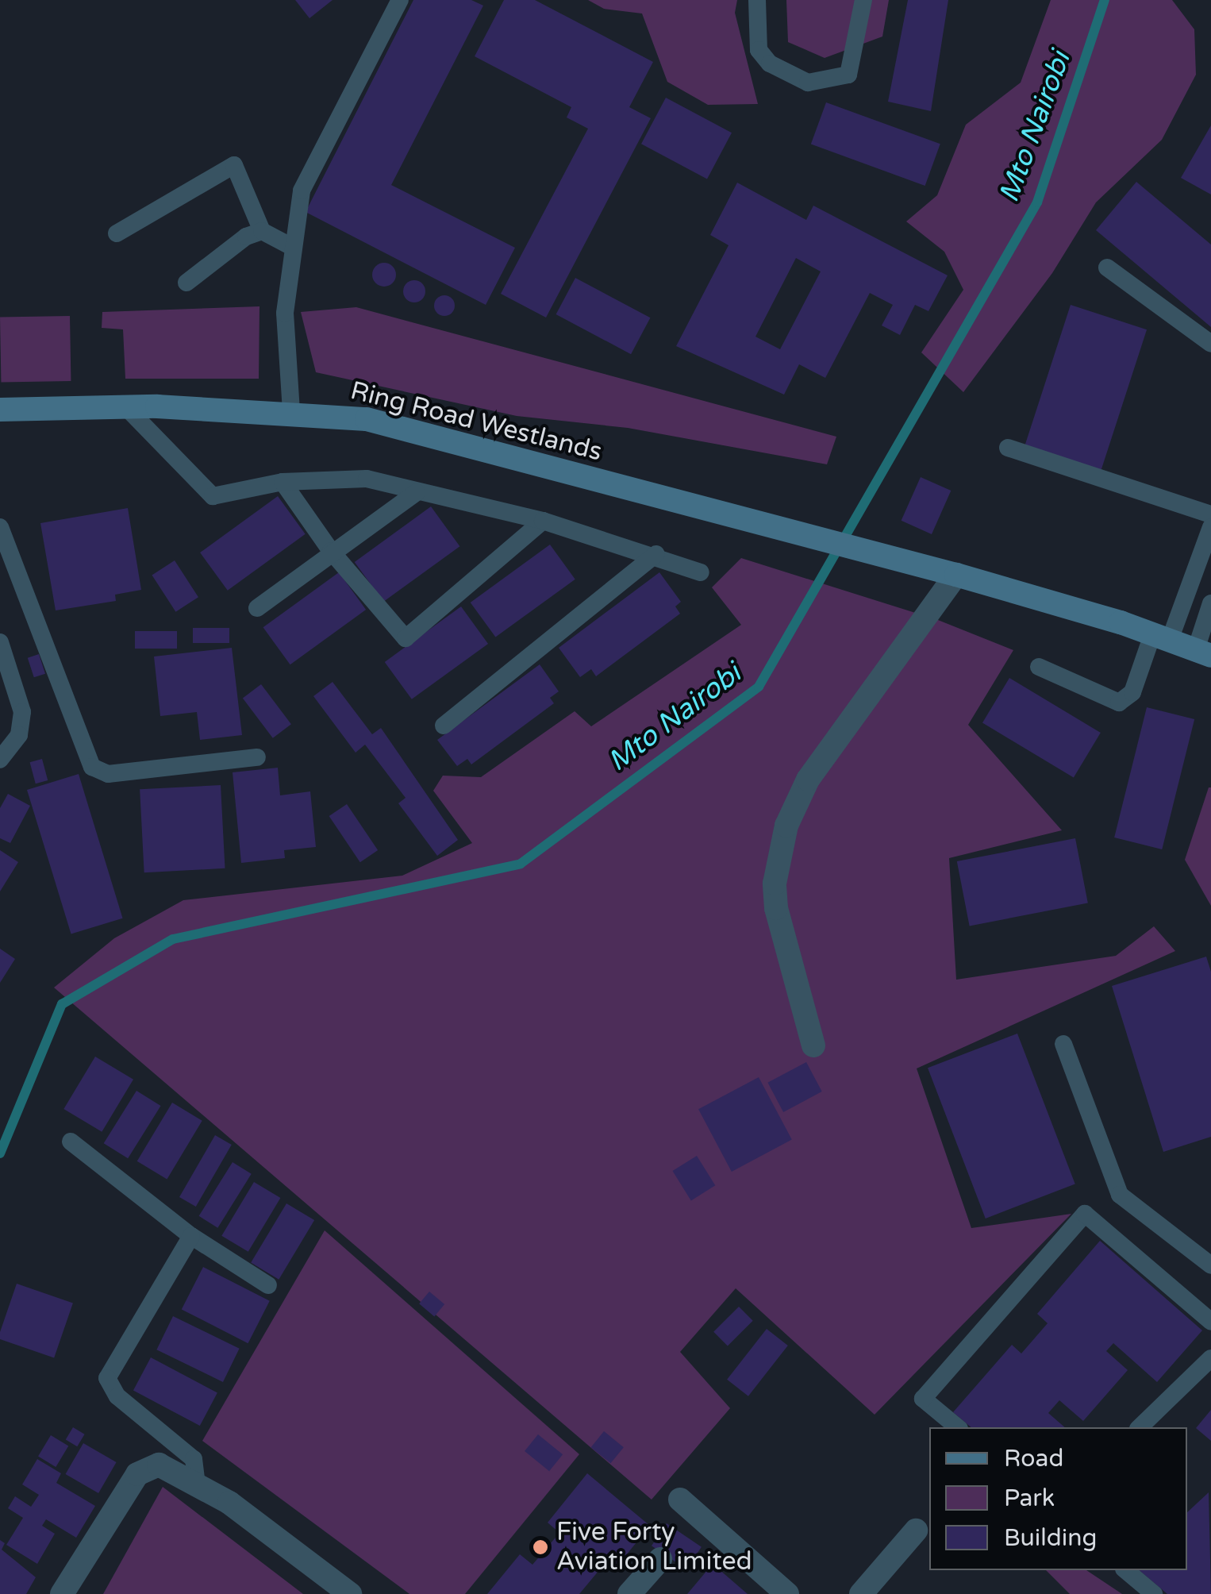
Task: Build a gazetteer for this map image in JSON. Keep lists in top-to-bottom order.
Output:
{
  "streets": {
    "main road": ["Ring Road Westlands"]
  },
  "water": ["Mto Nairobi"],
  "places": ["Five Forty Aviation Limited"],
  "legend": ["Road", "Park", "Building"]
}
